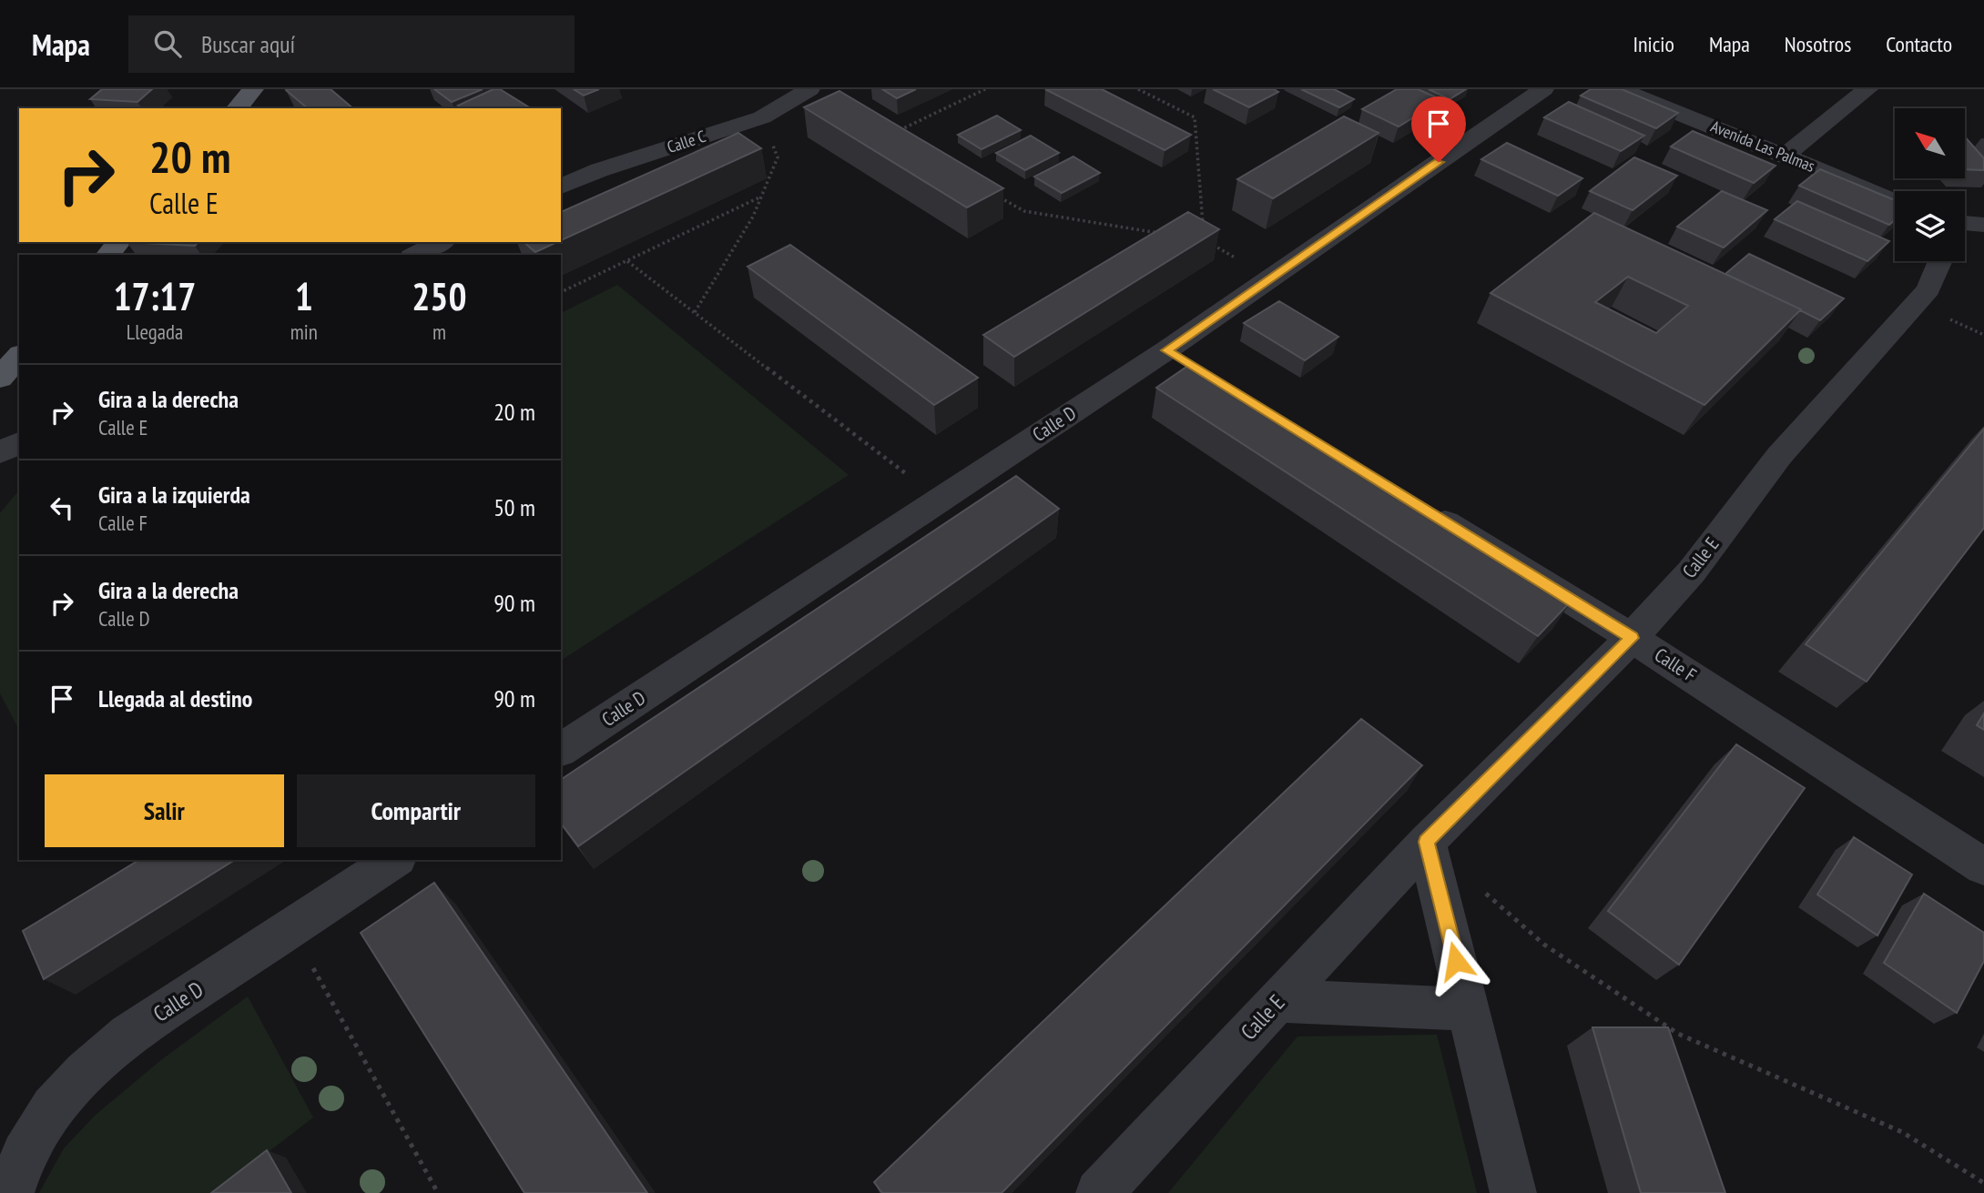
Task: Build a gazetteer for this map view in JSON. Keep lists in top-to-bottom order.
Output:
{
  "streets": {
    "street": [
      "Calle C",
      "Avenida Las Palmas",
      "Calle D",
      "Calle E",
      "Calle F"
    ]
  },
  "crossings": [
    ["Calle E", "Calle F"]
  ],
  "north": "top left",
  "page": {
    "header": "Mapa",
    "search": "Buscar aquí",
    "nav": [
      "Inicio",
      "Mapa",
      "Nosotros",
      "Contacto"
    ],
    "turn": ["20 m", "Calle E"],
    "eta": [
      "17:17",
      "Llegada",
      "1",
      "min",
      "250",
      "m"
    ],
    "list": [
      {
        "name": "Gira a la derecha",
        "note": "Calle E",
        "value": "20 m"
      },
      {
        "name": "Gira a la izquierda",
        "note": "Calle F",
        "value": "50 m"
      },
      {
        "name": "Gira a la derecha",
        "note": "Calle D",
        "value": "90 m"
      },
      {
        "name": "Llegada al destino",
        "value": "90 m"
      }
    ],
    "buttons": ["Salir", "Compartir"]
  }
}
